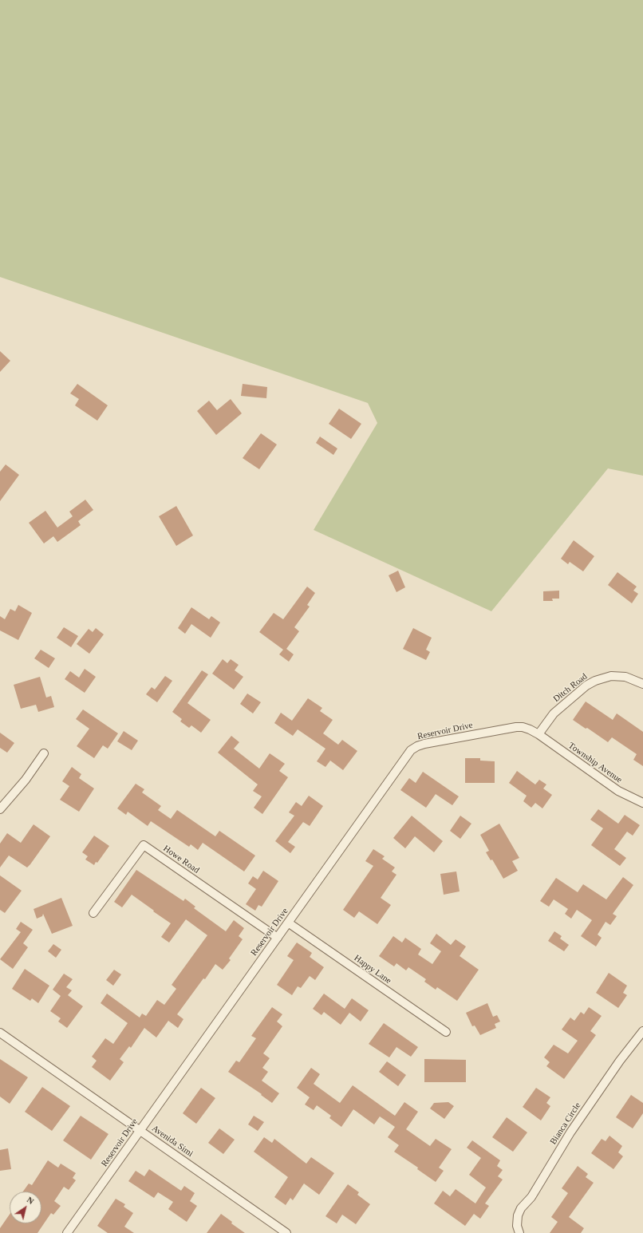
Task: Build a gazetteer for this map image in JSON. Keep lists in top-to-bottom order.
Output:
{
  "streets": {
    "street": [
      "Ditch Road",
      "Reservoir Drive",
      "Township Avenue",
      "Howe Road",
      "Happy Lane",
      "Bianca Circle",
      "Avenida Simi"
    ]
  },
  "crossings": [
    ["Ditch Road", "Reservoir Drive"],
    ["Ditch Road", "Township Avenue"],
    ["Reservoir Drive", "Township Avenue"],
    ["Reservoir Drive", "Howe Road"],
    ["Reservoir Drive", "Happy Lane"],
    ["Reservoir Drive", "Avenida Simi"]
  ],
  "north": "top right"
}
